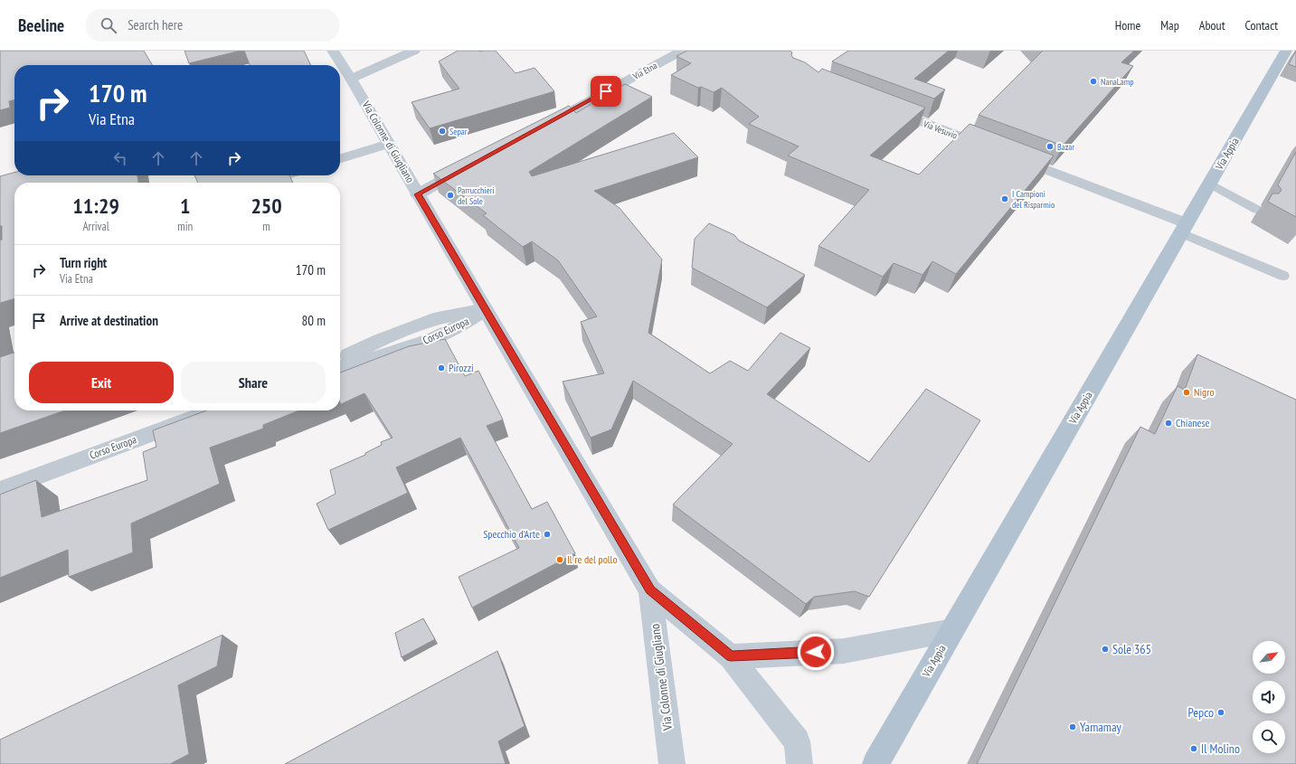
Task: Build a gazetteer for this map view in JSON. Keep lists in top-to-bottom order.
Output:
{
  "streets": {
    "main road": ["Via Colonne di Giugliano", "Via Appia"],
    "street": ["Via Etna", "Via Vesuvio", "Corso Europa"]
  },
  "crossings": [
    ["Via Colonne di Giugliano", "Corso Europa"]
  ],
  "places": [
    "NanaLamp",
    "Separ",
    "Bazar",
    "Parrucchieri del Sole",
    "I Campioni del Risparmio",
    "Pirozzi",
    "Nigro",
    "Chianese",
    "Specchio d'Arte",
    "Il re del pollo",
    "Sole 365",
    "Pepco",
    "Yamamay",
    "Il Molino"
  ],
  "north": "top right",
  "page": {
    "header": "Beeline",
    "search": "Search here",
    "nav": [
      "Home",
      "Map",
      "About",
      "Contact"
    ],
    "turn": ["170 m", "Via Etna"],
    "eta": [
      "11:29",
      "Arrival",
      "1",
      "min",
      "250",
      "m"
    ],
    "list": [
      {
        "name": "Turn right",
        "note": "Via Etna",
        "value": "170 m"
      },
      {
        "name": "Arrive at destination",
        "value": "80 m"
      }
    ],
    "buttons": ["Exit", "Share"]
  }
}
